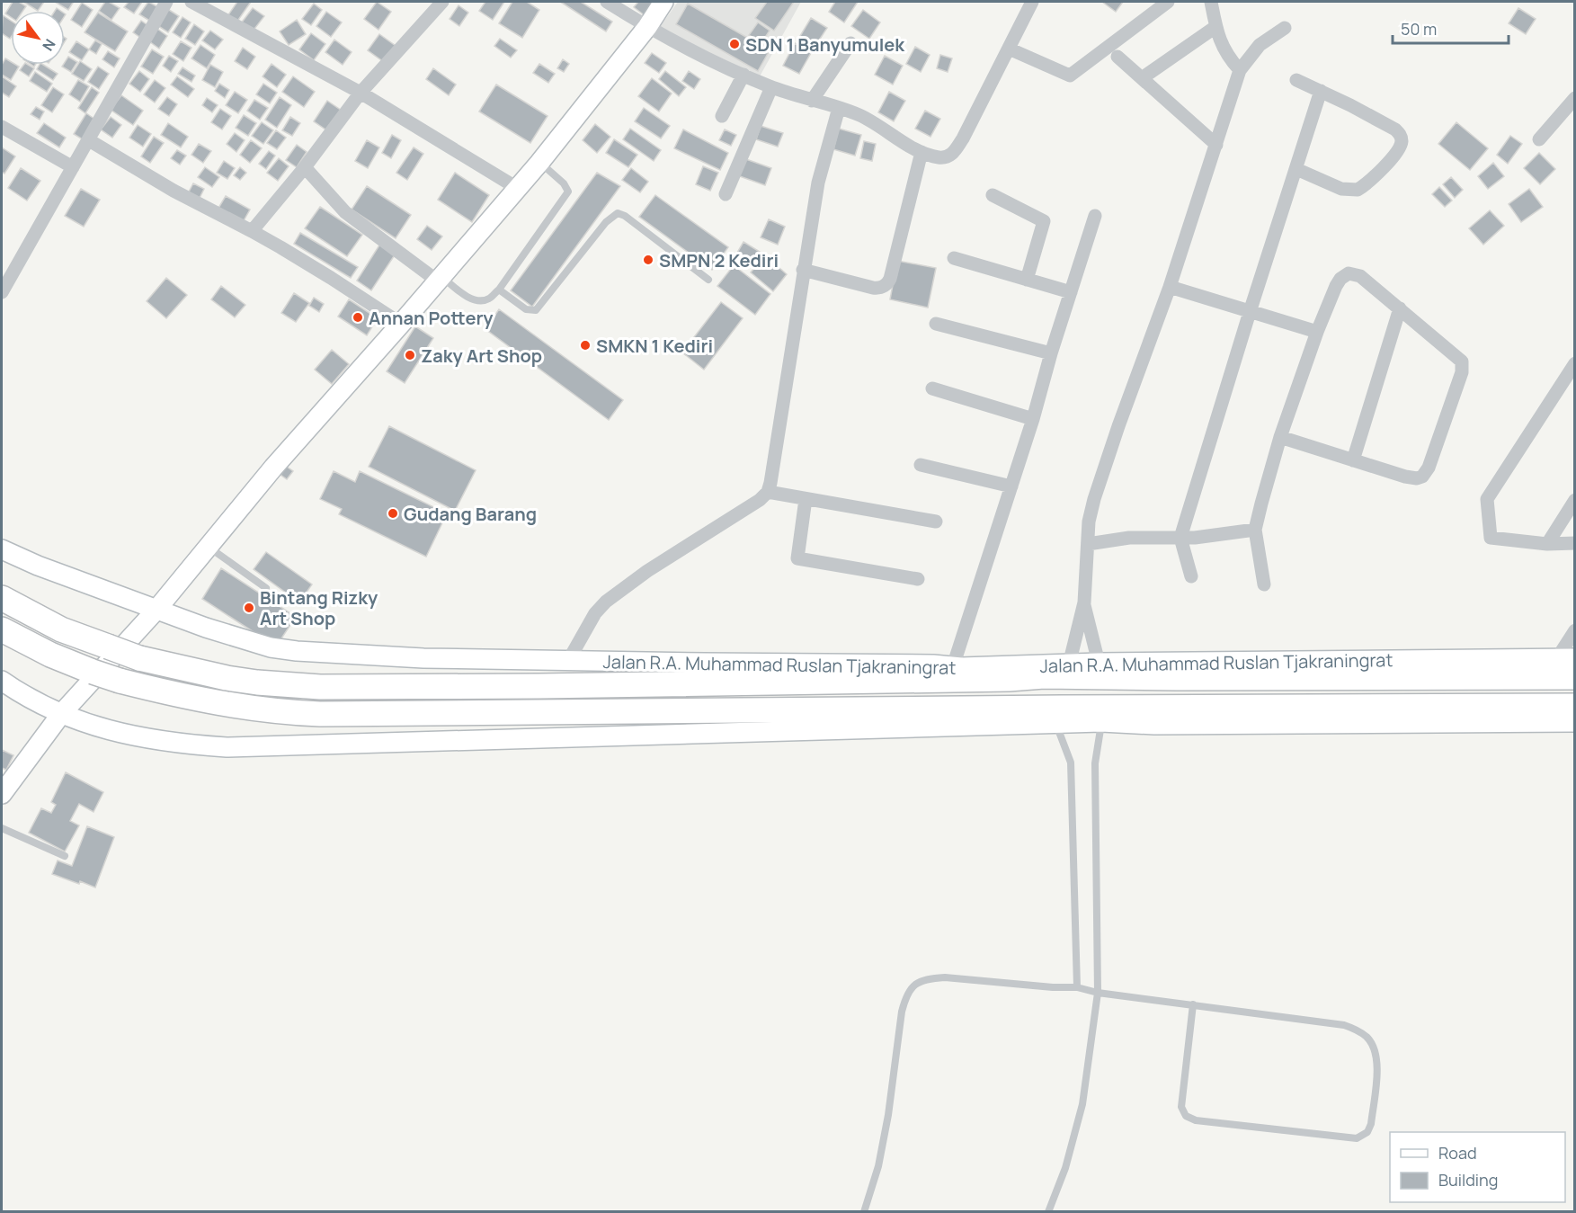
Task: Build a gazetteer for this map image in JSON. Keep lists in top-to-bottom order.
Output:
{
  "streets": {
    "highway": ["Jalan R.A. Muhammad Ruslan Tjakraningrat"]
  },
  "places": [
    "SDN 1 Banyumulek",
    "SMPN 2 Kediri",
    "Annan Pottery",
    "SMKN 1 Kediri",
    "Zaky Art Shop",
    "Gudang Barang",
    "Bintang Rizky Art Shop"
  ],
  "legend": ["Road", "Building"],
  "scale_bar": "50 m",
  "north": "bottom right"
}
